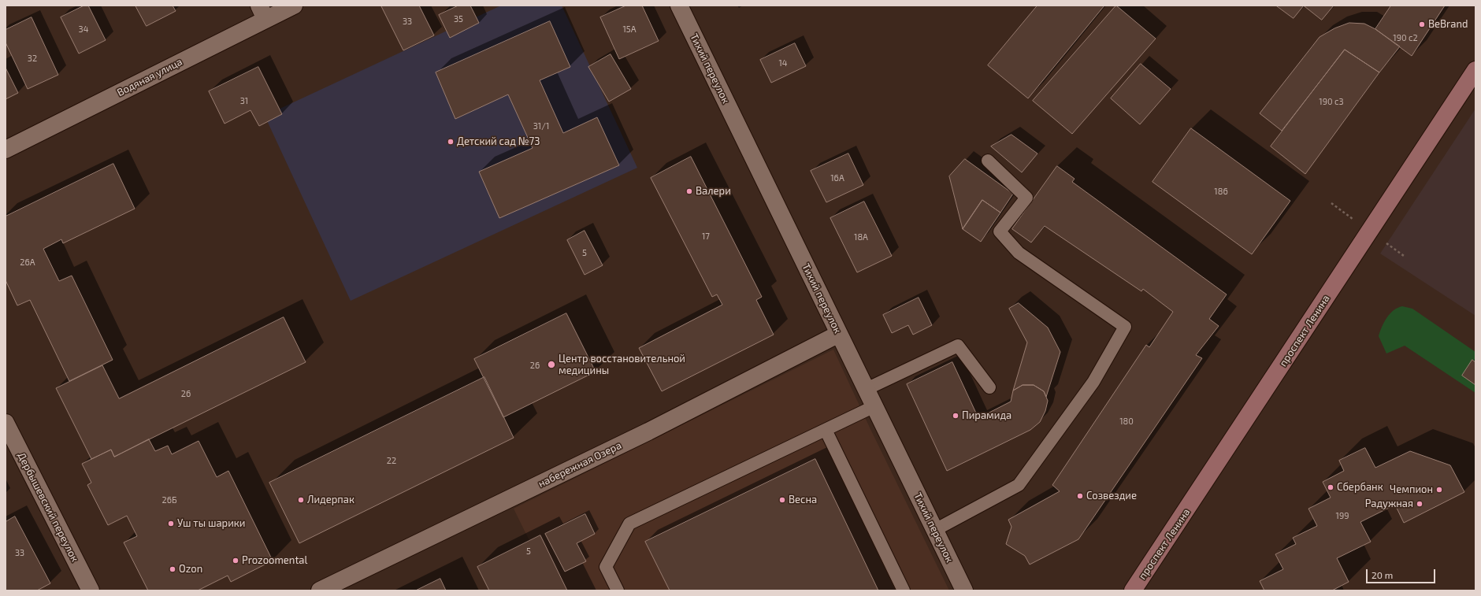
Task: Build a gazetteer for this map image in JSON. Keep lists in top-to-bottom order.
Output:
{
  "streets": {
    "main road": ["проспект Ленина"],
    "street": [
      "Тихий переулок",
      "Водяная улица",
      "набережная Озера",
      "Дербышевский переулок"
    ]
  },
  "crossings": [
    ["Тихий переулок", "набережная Озера"]
  ],
  "places": [
    "BeBrand",
    "Детский сад №73",
    "Валери",
    "Центр восстановительной медицины",
    "Пирамида",
    "Сбербанк",
    "Чемпион",
    "Созвездие",
    "Лидерпак",
    "Весна",
    "Радужная",
    "Уш ты шарики",
    "Prozoomental",
    "Ozon"
  ],
  "house_numbers": [
    "35",
    "33",
    "34",
    "15А",
    "190 с2",
    "32",
    "14",
    "31",
    "190 с3",
    "31/1",
    "16А",
    "186",
    "17",
    "18А",
    "5",
    "26А",
    "26",
    "26",
    "180",
    "22",
    "26Б",
    "199",
    "5",
    "33"
  ],
  "scale_bar": "20 m"
}
